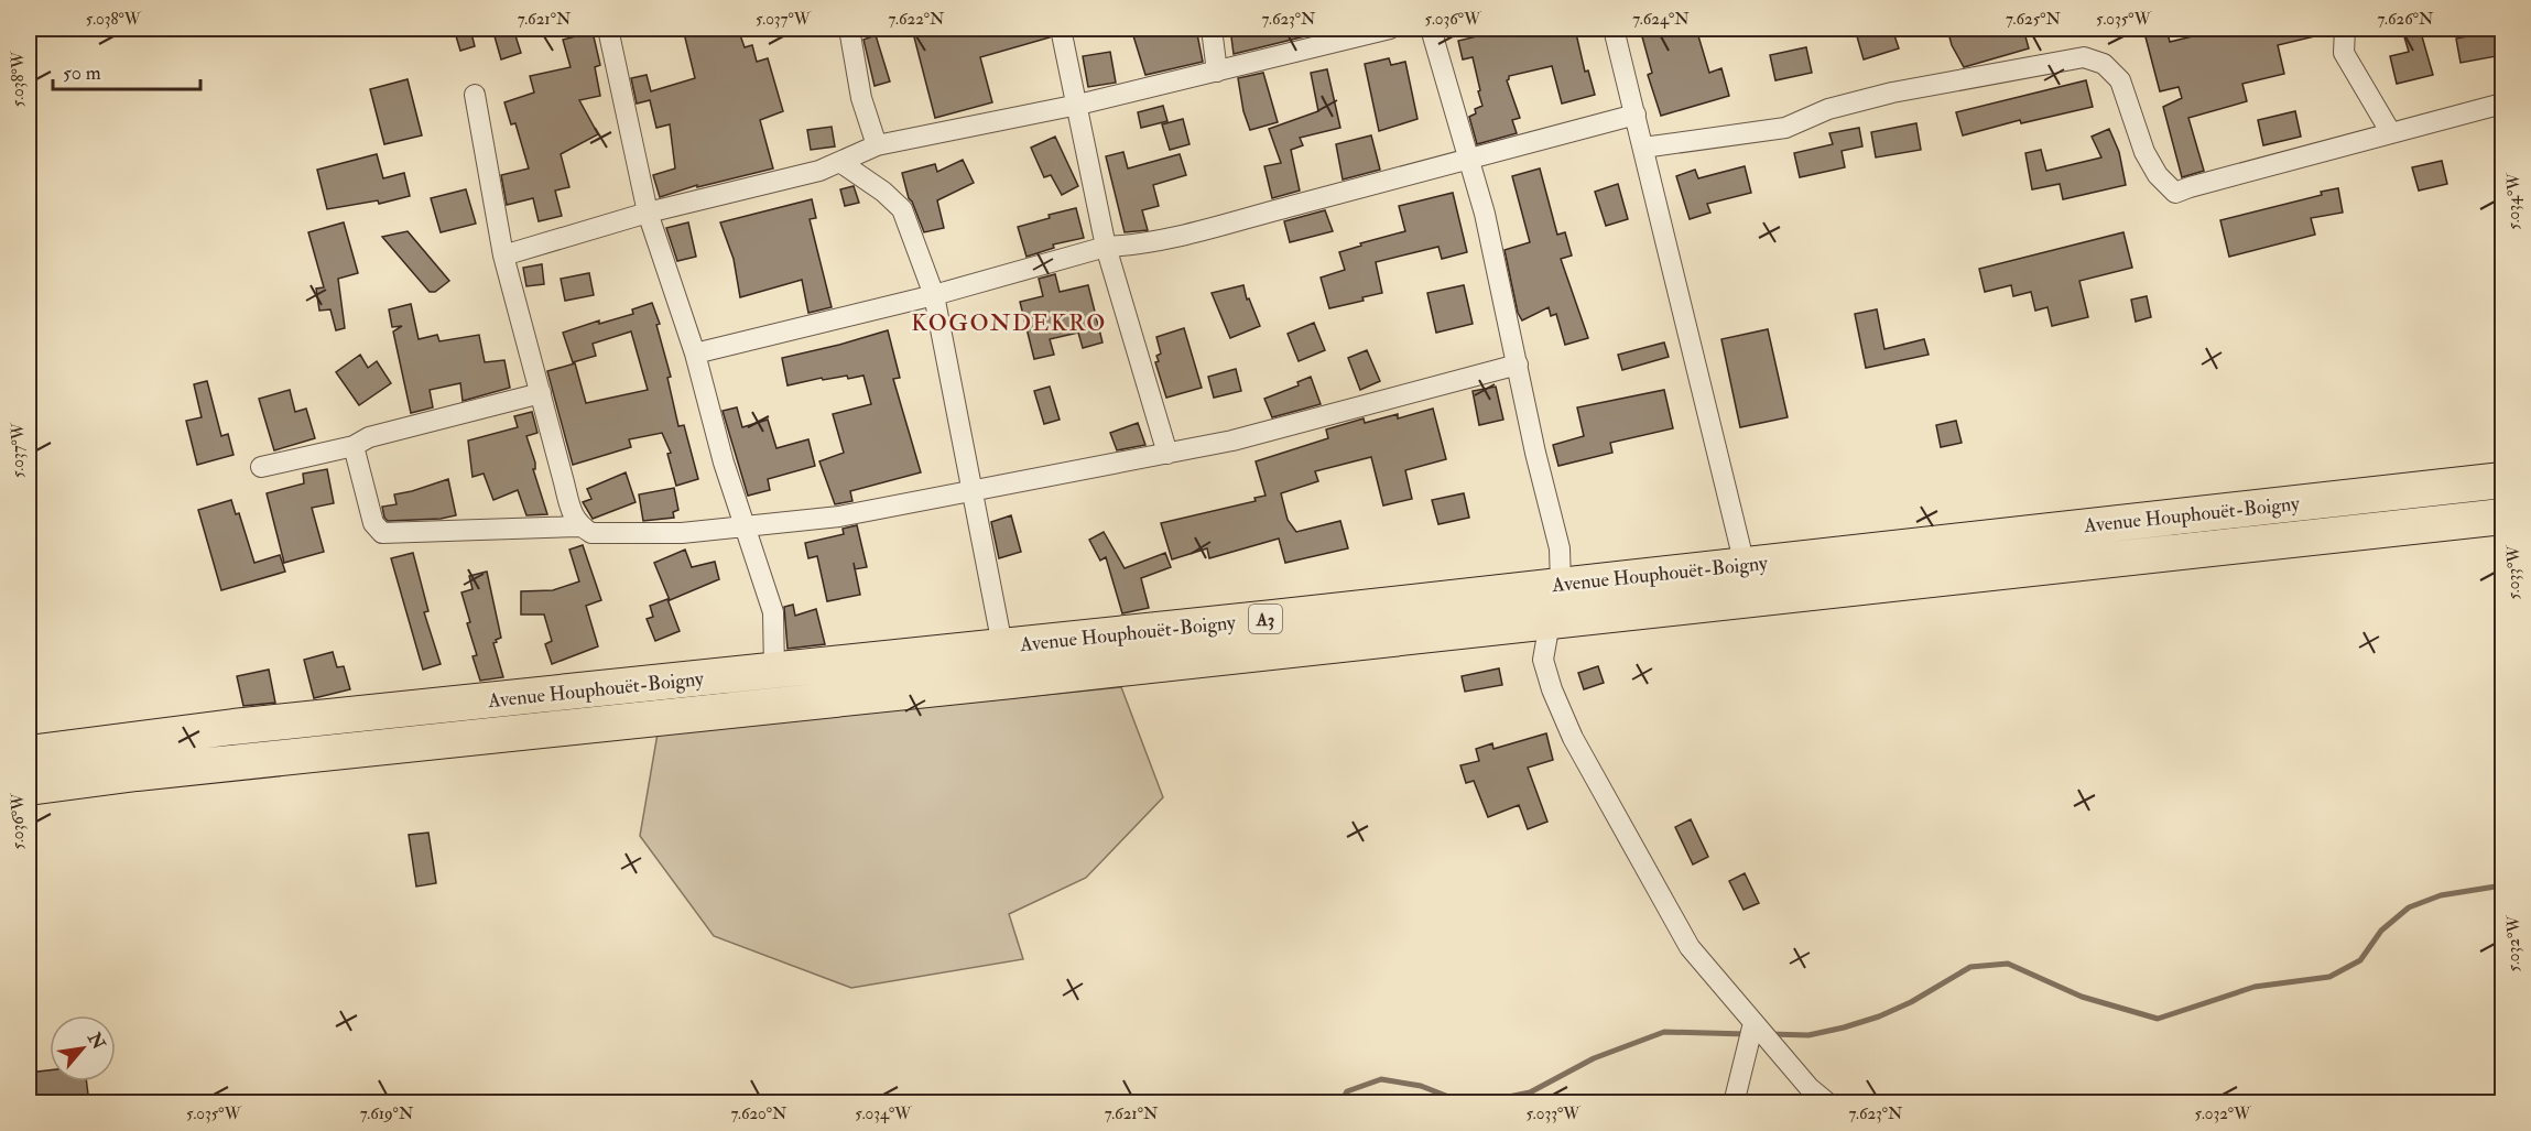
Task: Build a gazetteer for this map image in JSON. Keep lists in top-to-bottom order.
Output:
{
  "streets": {
    "highway": ["Avenue Houphouët-Boigny", "A3"]
  },
  "districts": ["KOGONDEKRO"],
  "scale_bar": "50 m",
  "north": "top right",
  "coordinates": [
    "5.038°W",
    "7.621°N",
    "5.037°W",
    "7.622°N",
    "7.623°N",
    "5.036°W",
    "7.624°N",
    "7.625°N",
    "5.035°W",
    "7.626°N",
    "5.034°W",
    "5.033°W",
    "5.032°W",
    "7.619°N",
    "7.620°N"
  ]
}
